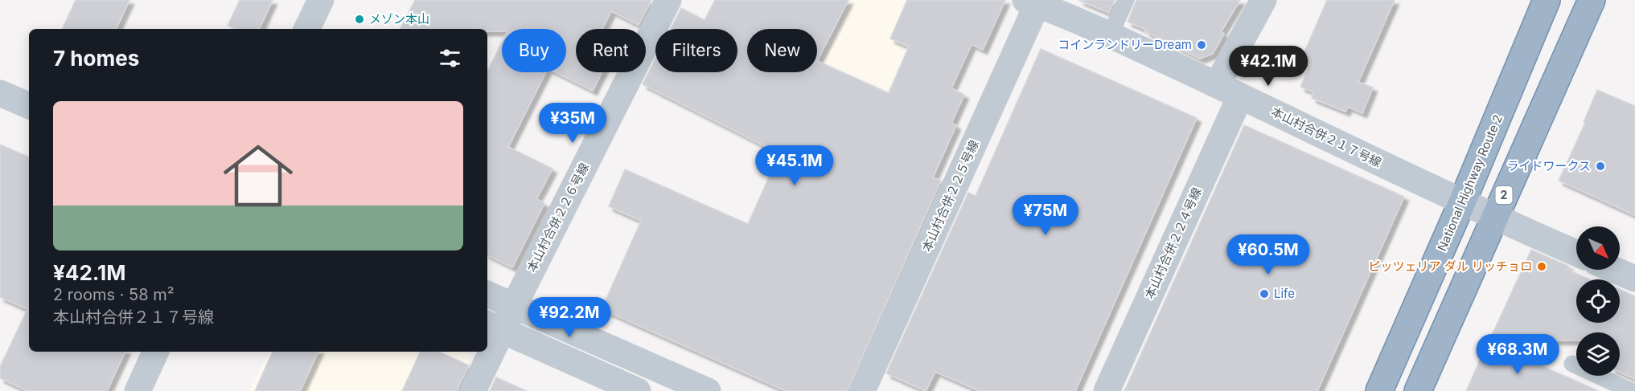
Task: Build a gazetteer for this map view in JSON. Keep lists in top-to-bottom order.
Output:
{
  "streets": {
    "highway": ["National Highway Route 2", "2"],
    "street": [
      "本山村合併２１７号線",
      "本山村合併２２５号線",
      "本山村合併２２６号線",
      "本山村合併２２４号線"
    ]
  },
  "crossings": [
    ["本山村合併２１７号線", "National Highway Route 2"],
    ["本山村合併２１７号線", "2"],
    ["本山村合併２１７号線", "本山村合併２２５号線"],
    ["本山村合併２１７号線", "本山村合併２２４号線"]
  ],
  "places": [
    "メゾン本山",
    "コインランドリーDream",
    "ライドワークス",
    "ピッツェリア ダル リッチョロ",
    "Life"
  ],
  "north": "bottom right",
  "page": {
    "chip": [
      "Buy",
      "Rent",
      "Filters",
      "New"
    ],
    "heading": "7 homes",
    "price": [
      "¥42.1M",
      "¥35M",
      "¥45.1M",
      "¥75M",
      "¥60.5M",
      "¥92.2M",
      "¥68.3M"
    ],
    "list": [
      {
        "name": "¥42.1M",
        "note": "2 rooms · 58 m² · 本山村合併２１７号線"
      }
    ]
  }
}
